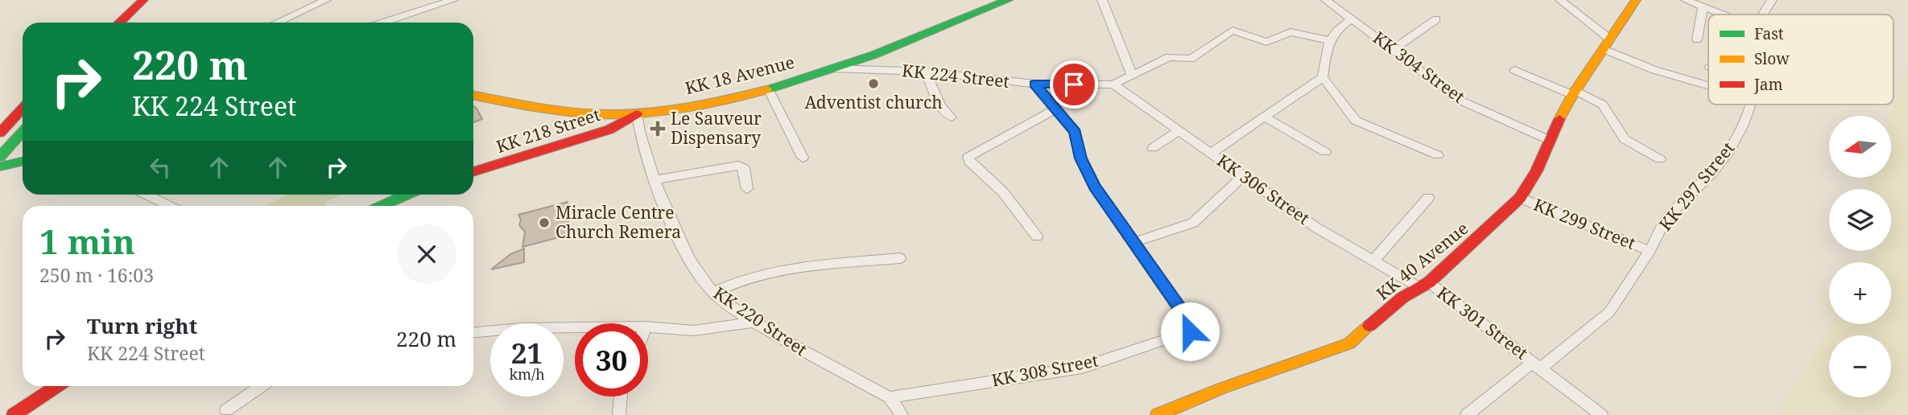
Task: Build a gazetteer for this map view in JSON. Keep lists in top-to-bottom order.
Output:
{
  "streets": {
    "main road": ["KK 18 Avenue", "KK 218 Street", "KK 40 Avenue"],
    "street": [
      "KK 304 Street",
      "KK 224 Street",
      "KK 297 Street",
      "KK 306 Street",
      "KK 299 Street",
      "KK 220 Street",
      "KK 301 Street",
      "KK 308 Street"
    ]
  },
  "crossings": [
    ["KK 304 Street", "KK 40 Avenue"],
    ["KK 18 Avenue", "KK 224 Street"],
    ["KK 18 Avenue", "KK 218 Street"],
    ["KK 18 Avenue", "KK 220 Street"],
    ["KK 224 Street", "KK 306 Street"],
    ["KK 224 Street", "KK 308 Street"],
    ["KK 218 Street", "KK 220 Street"],
    ["KK 297 Street", "KK 299 Street"],
    ["KK 297 Street", "KK 301 Street"],
    ["KK 306 Street", "KK 40 Avenue"],
    ["KK 306 Street", "KK 301 Street"],
    ["KK 299 Street", "KK 40 Avenue"],
    ["KK 299 Street", "KK 301 Street"],
    ["KK 40 Avenue", "KK 301 Street"],
    ["KK 220 Street", "KK 308 Street"]
  ],
  "places": {
    "other": ["Adventist church", "Miracle Centre Church Remera"],
    "health": ["Le Sauveur Dispensary"]
  },
  "legend": ["Fast", "Slow", "Jam"],
  "north": "left",
  "page": {
    "turn": ["220 m", "KK 224 Street"],
    "map_buttons": ["+", "−"],
    "heading": ["1 min", "250 m · 16:03"],
    "list": [
      {
        "name": "Turn right",
        "note": "KK 224 Street",
        "value": "220 m"
      }
    ],
    "speed": "21 km/h",
    "limit": "30"
  }
}
